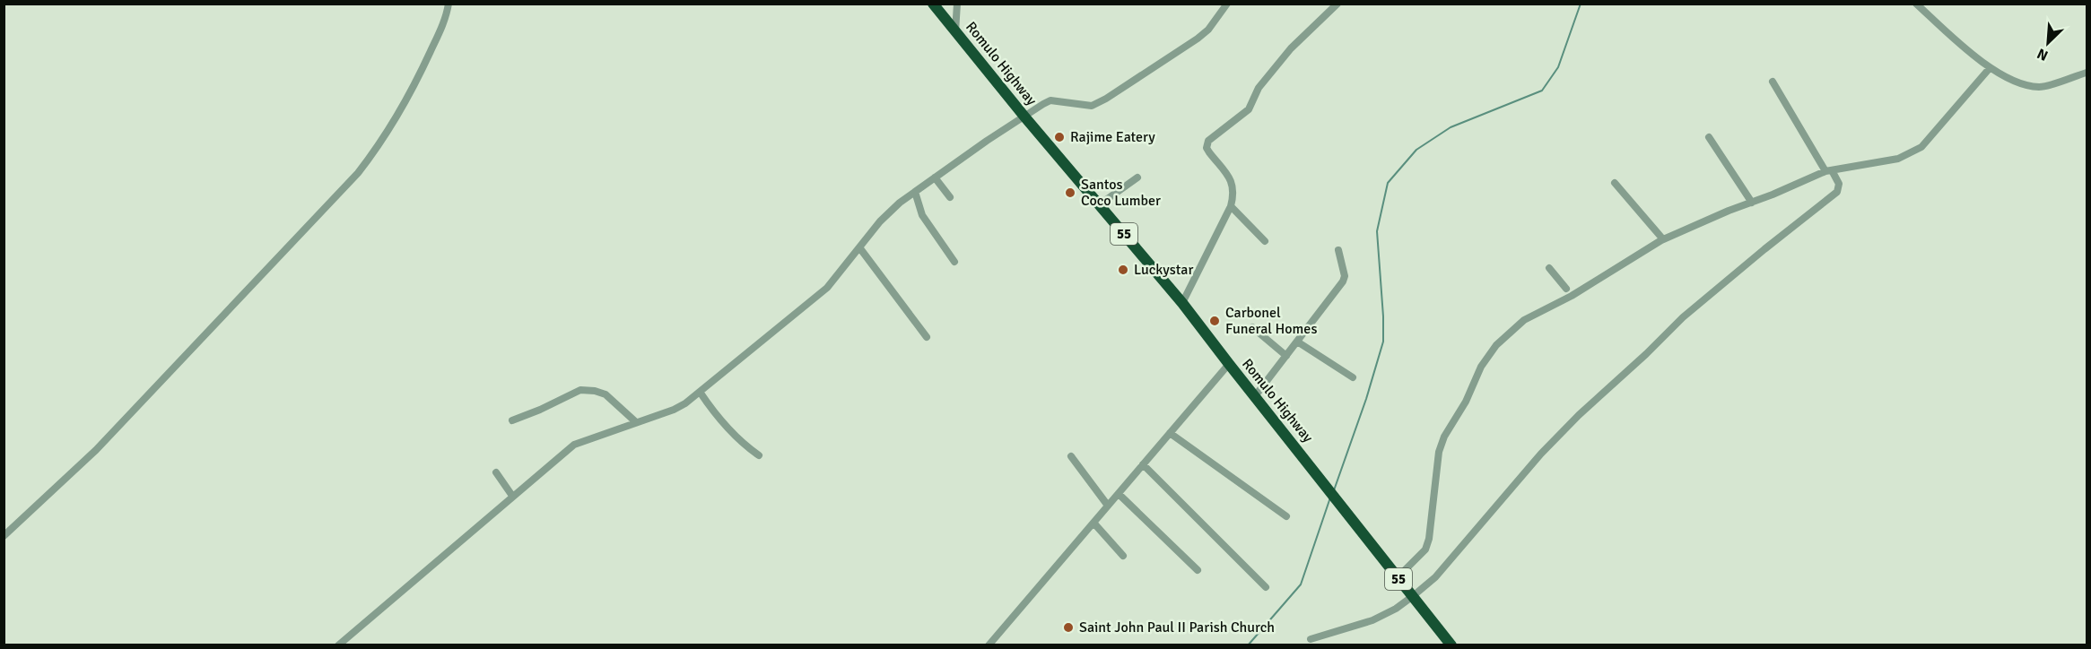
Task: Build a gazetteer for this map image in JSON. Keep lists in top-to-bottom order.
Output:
{
  "streets": {
    "highway": ["Romulo Highway", "55"]
  },
  "places": [
    "Rajime Eatery",
    "Santos Coco Lumber",
    "Luckystar",
    "Carbonel Funeral Homes",
    "Saint John Paul II Parish Church"
  ],
  "north": "bottom left"
}
